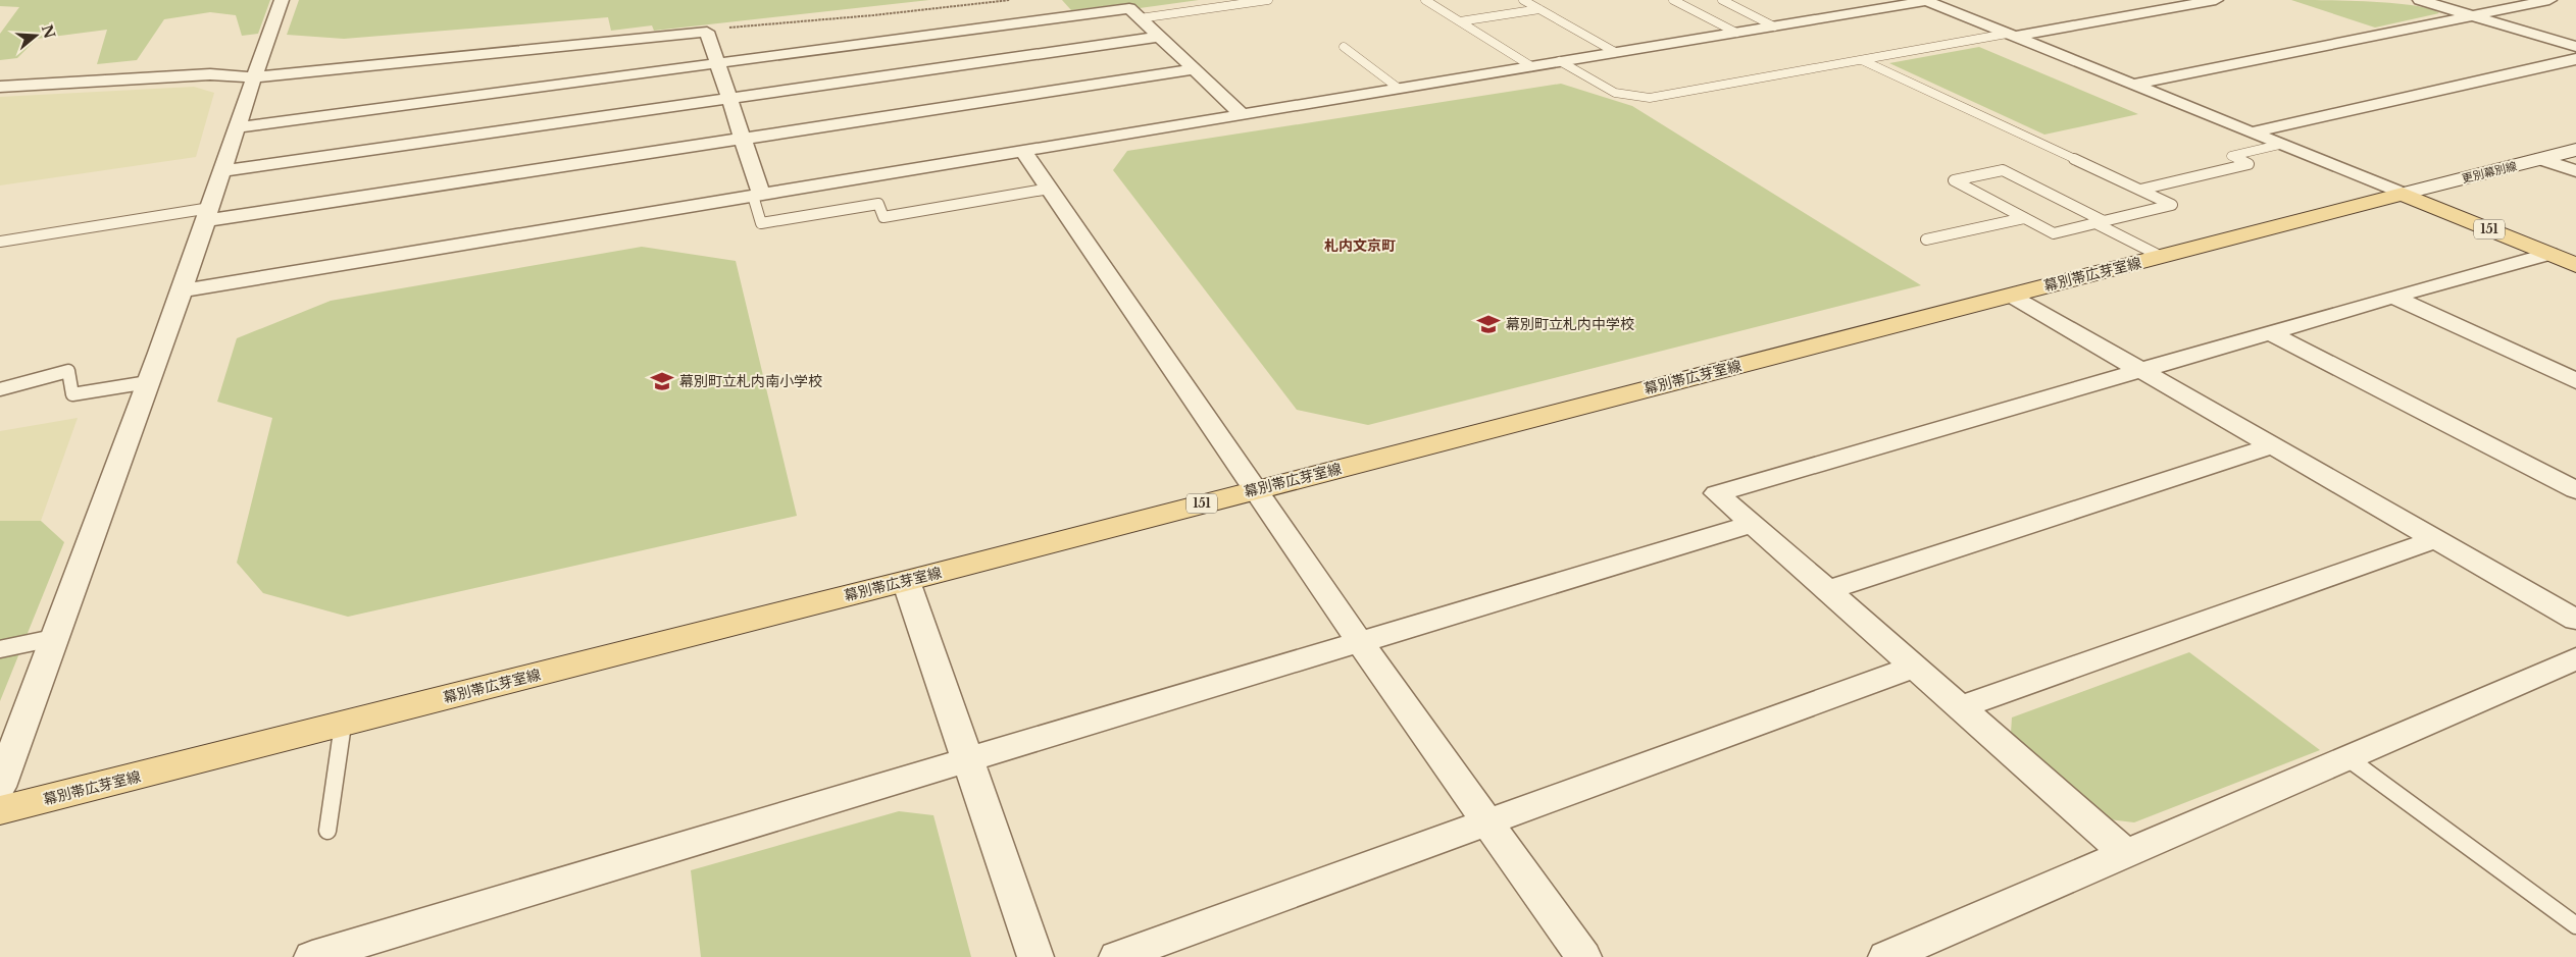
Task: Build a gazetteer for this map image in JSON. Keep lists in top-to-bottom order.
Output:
{
  "streets": {
    "main road": ["更別幕別線", "151", "幕別帯広芽室線"]
  },
  "crossings": [
    ["更別幕別線", "151"],
    ["更別幕別線", "幕別帯広芽室線"],
    ["151", "幕別帯広芽室線"]
  ],
  "districts": ["札内文京町"],
  "places": {
    "school or university": ["幕別町立札内中学校", "幕別町立札内南小学校"]
  },
  "north": "right"
}
